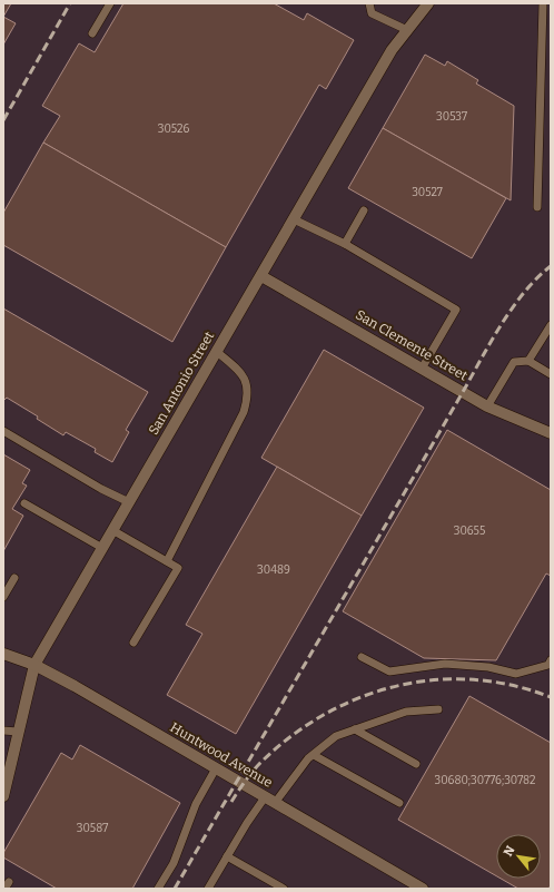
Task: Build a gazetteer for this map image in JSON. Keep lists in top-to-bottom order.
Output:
{
  "streets": {
    "street": ["San Clemente Street", "San Antonio Street", "Huntwood Avenue"]
  },
  "crossings": [
    ["San Clemente Street", "San Antonio Street"],
    ["San Antonio Street", "Huntwood Avenue"]
  ],
  "house_numbers": [
    "30537",
    "30526",
    "30527",
    "30655",
    "30489",
    "30680;30776;30782",
    "30587"
  ],
  "north": "top left"
}
